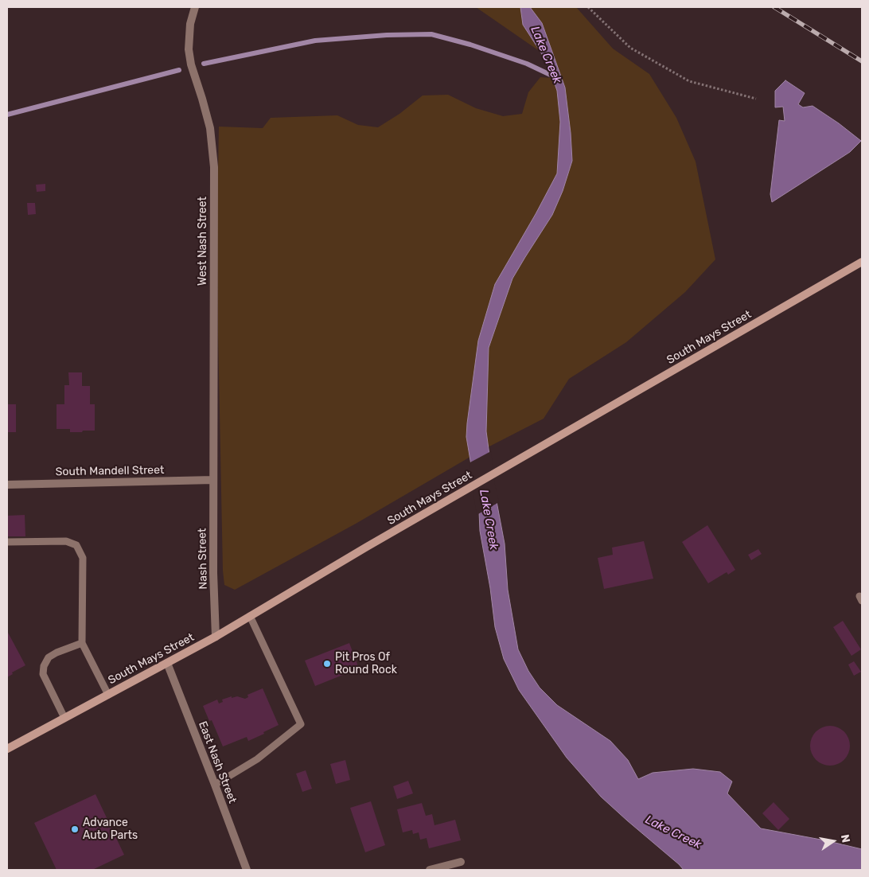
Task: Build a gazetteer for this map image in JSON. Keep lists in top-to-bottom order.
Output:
{
  "streets": {
    "main road": ["South Mays Street"],
    "street": [
      "West Nash Street",
      "South Mandell Street",
      "Nash Street",
      "East Nash Street"
    ]
  },
  "crossings": [
    ["West Nash Street", "South Mandell Street"],
    ["West Nash Street", "Nash Street"],
    ["South Mays Street", "Nash Street"],
    ["South Mays Street", "East Nash Street"],
    ["South Mandell Street", "Nash Street"]
  ],
  "water": ["Lake Creek"],
  "places": ["Pit Pros Of Round Rock", "Advance Auto Parts"],
  "north": "right"
}
